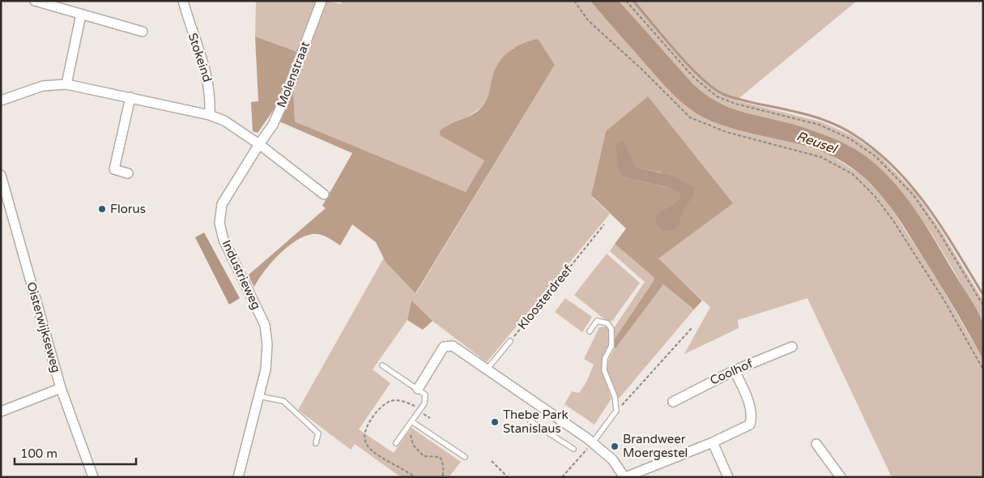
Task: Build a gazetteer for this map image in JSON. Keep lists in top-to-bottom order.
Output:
{
  "streets": {
    "street": [
      "Stokeind",
      "Molenstraat",
      "Industrieweg",
      "Oisterwijkseweg",
      "Coolhof"
    ],
    "lane": ["Kloosterdreef"]
  },
  "crossings": [
    ["Molenstraat", "Industrieweg"]
  ],
  "water": ["Reusel"],
  "places": ["Florus", "Thebe Park Stanislaus", "Brandweer Moergestel"],
  "scale_bar": "100 m"
}
